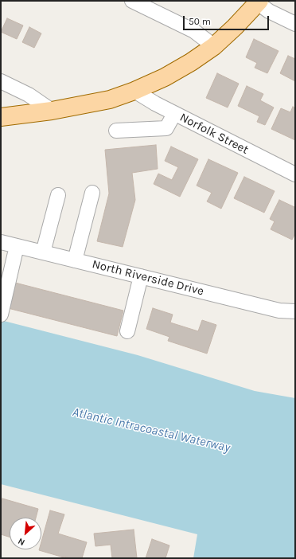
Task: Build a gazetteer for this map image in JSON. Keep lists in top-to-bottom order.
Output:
{
  "streets": {
    "street": ["Norfolk Street", "North Riverside Drive"]
  },
  "water": ["Atlantic Intracoastal Waterway"],
  "scale_bar": "50 m",
  "north": "bottom left"
}
